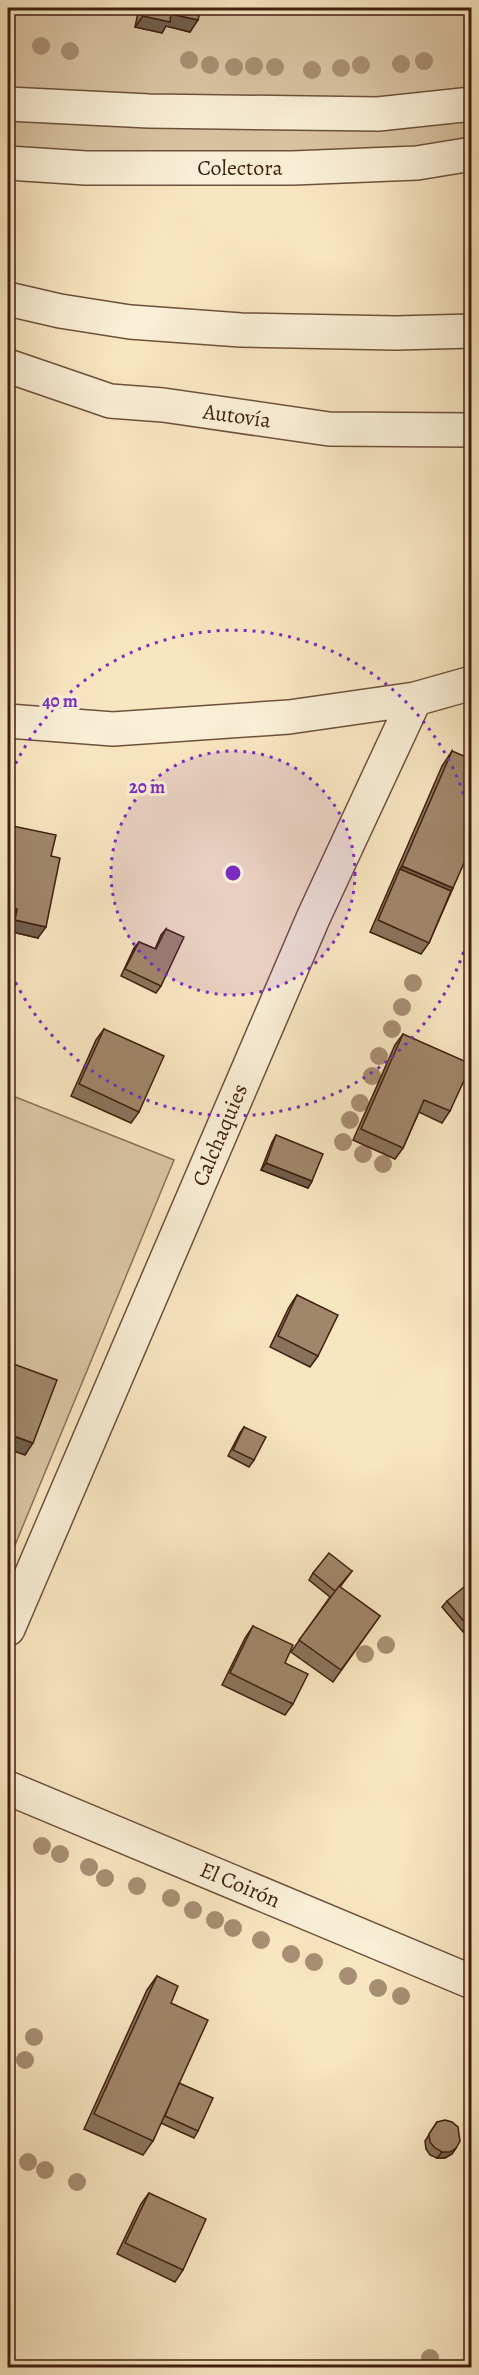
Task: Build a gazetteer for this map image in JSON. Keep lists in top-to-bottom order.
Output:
{
  "streets": {
    "street": [
      "Colectora",
      "Autovía",
      "Calchaquies",
      "El Coirón"
    ]
  },
  "rings": ["40 m", "20 m"]
}
